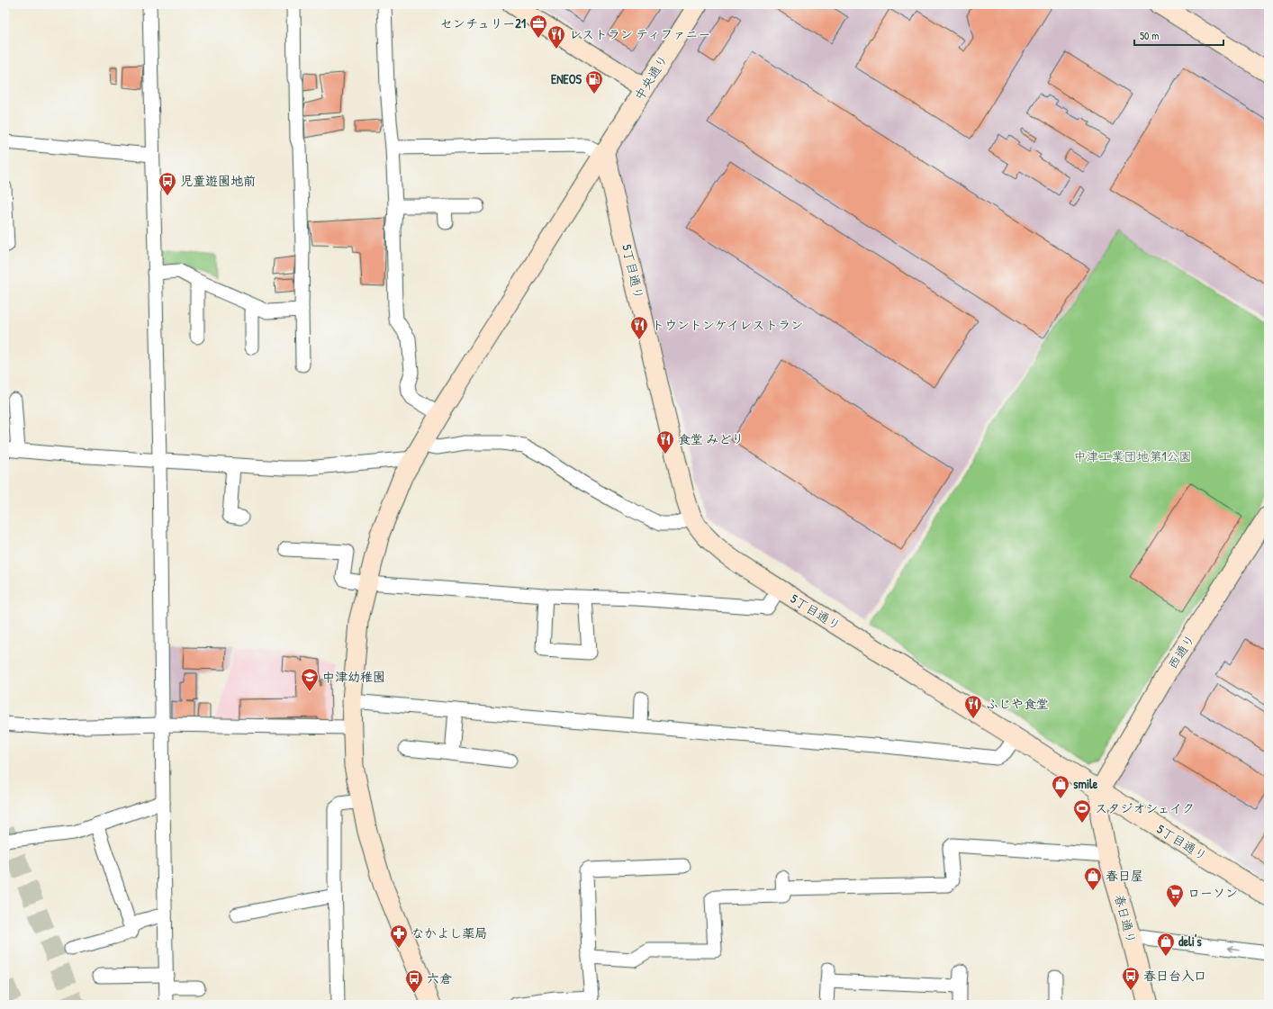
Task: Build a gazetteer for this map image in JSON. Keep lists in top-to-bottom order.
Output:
{
  "streets": {
    "street": [
      "中央通り",
      "5丁目通り",
      "西通り",
      "春日通り"
    ]
  },
  "crossings": [
    ["中央通り", "5丁目通り"],
    ["5丁目通り", "西通り"],
    ["5丁目通り", "春日通り"],
    ["西通り", "春日通り"]
  ],
  "parks": ["中津工業団地第1公園"],
  "places": {
    "office": ["センチュリー21"],
    "restaurant": [
      "レストラン ティファニー",
      "トウントンケイレストラン",
      "食堂 みどり",
      "ふじや食堂"
    ],
    "fuel station": ["ENEOS"],
    "bus stop": ["児童遊園地前", "春日台入口", "六倉"],
    "school or university": ["中津幼稚園"],
    "shop": ["smile", "春日屋", "deli's"],
    "sports": ["スタジオシェイク"],
    "supermarket": ["ローソン"],
    "pharmacy": ["なかよし薬局"]
  },
  "scale_bar": "50 m"
}
